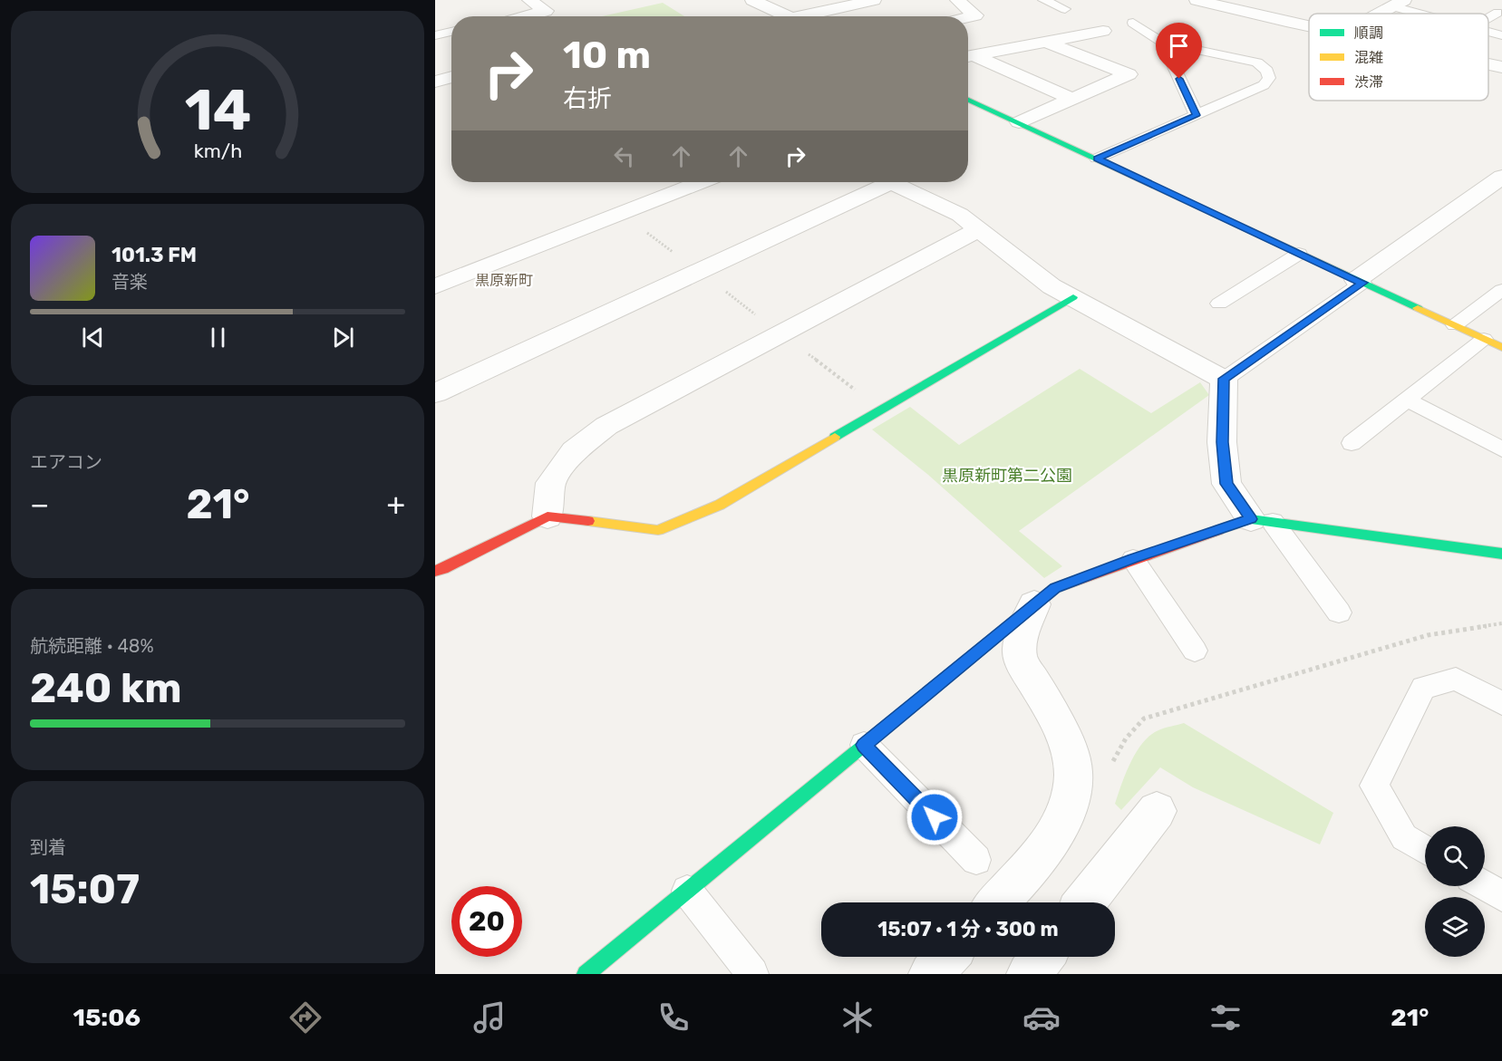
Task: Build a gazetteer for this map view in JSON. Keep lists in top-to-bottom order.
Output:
{
  "districts": ["黒原新町"],
  "parks": ["黒原新町第二公園"],
  "legend": ["順調", "混雑", "渋滞"],
  "page": {
    "turn": ["10 m", "右折"],
    "song": ["101.3 FM", "音楽"],
    "tile": [
      "エアコン",
      ["航続距離 · 48%", "240 km"],
      ["到着", "15:07"]
    ],
    "heat": ["−", "21°", "+"],
    "limit": "20",
    "trip": "15:07 · 1 分 · 300 m",
    "tabs": ["15:06", "21°"],
    "gauge": ["14", "km/h"]
  }
}
